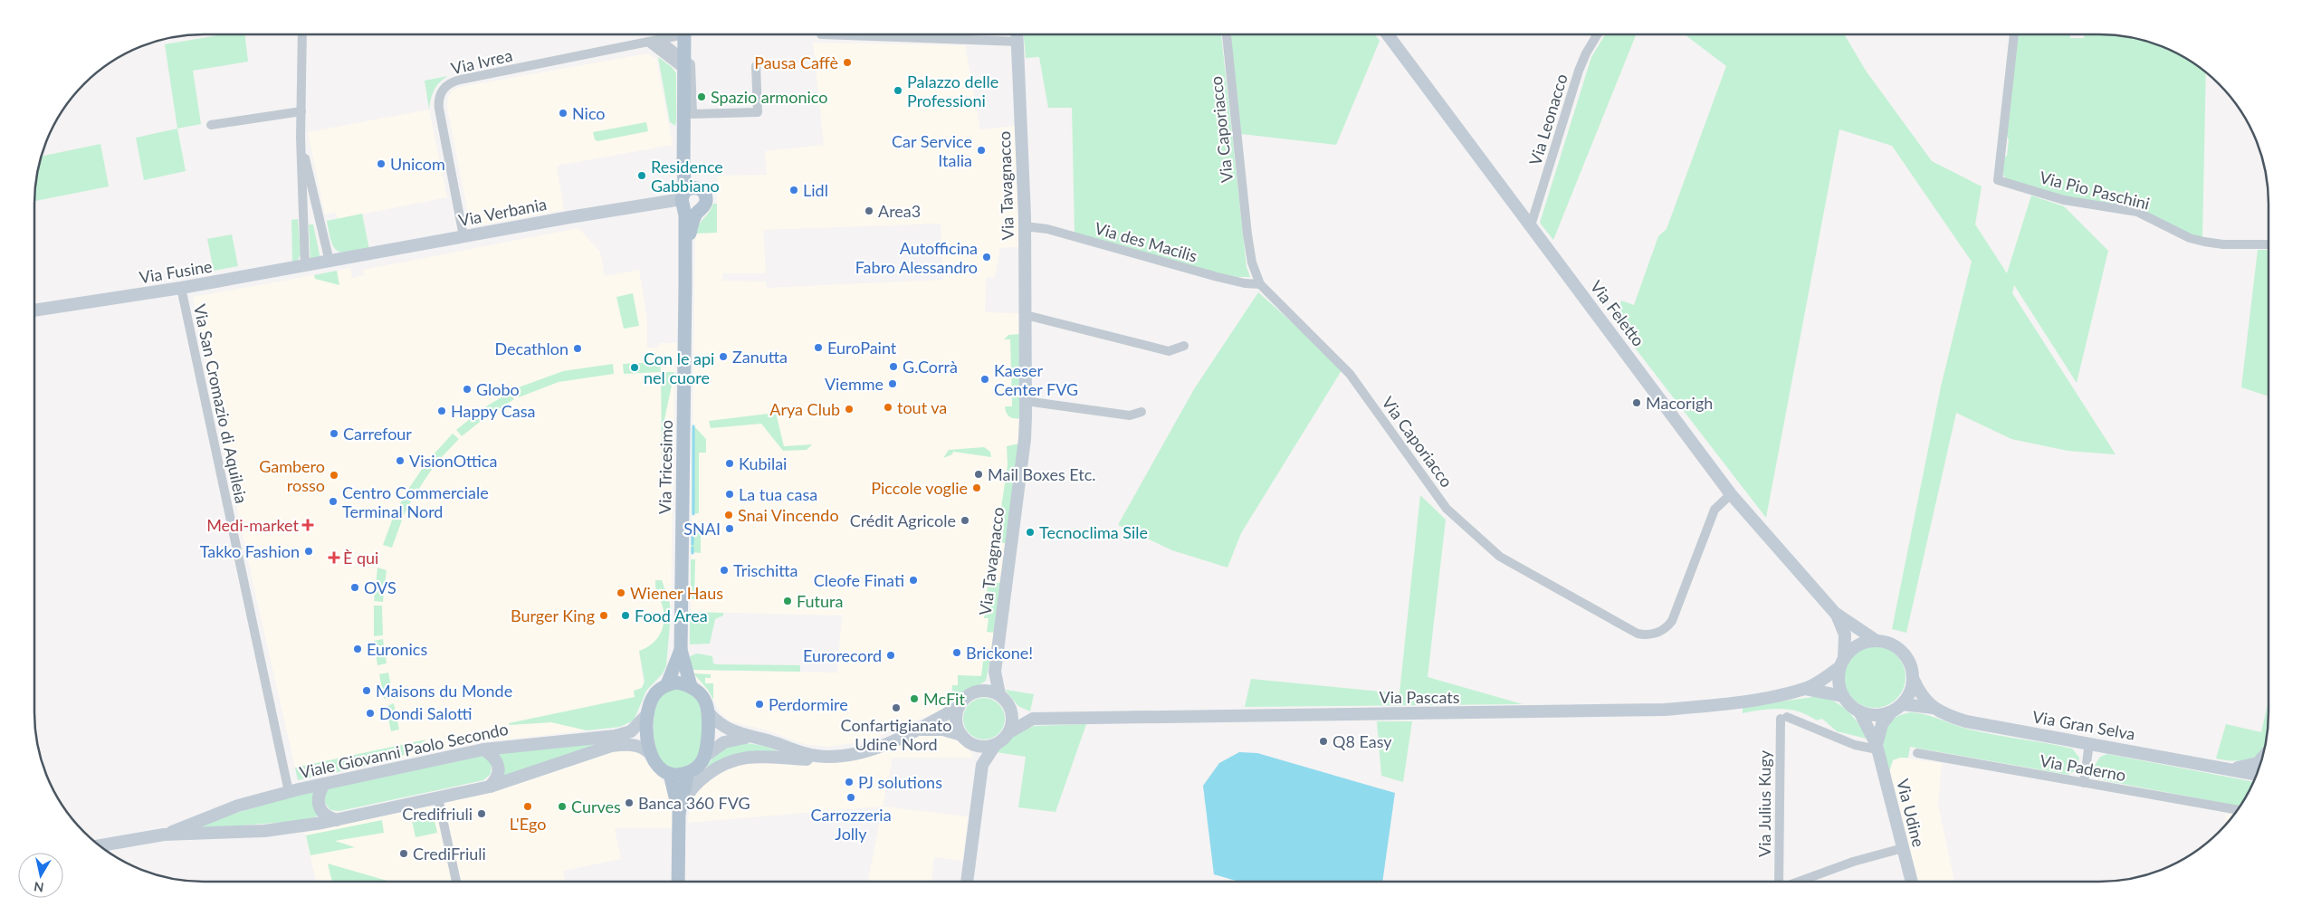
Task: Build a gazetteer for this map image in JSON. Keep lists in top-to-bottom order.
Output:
{
  "streets": {
    "main road": [
      "Via Tavagnacco",
      "Via Verbania",
      "Via Fusine",
      "Via Feletto",
      "Via Tricesimo",
      "Via Pascats",
      "Via Gran Selva",
      "Viale Giovanni Paolo Secondo",
      "Via Udine"
    ],
    "street": [
      "Via Ivrea",
      "Via Leonacco",
      "Via Caporiacco",
      "Via Pio Paschini",
      "Via des Macilis",
      "Via San Cromazio di Aquileia",
      "Via Paderno",
      "Via Julius Kugy"
    ]
  },
  "crossings": [
    ["Via Ivrea", "Via Verbania"],
    ["Via Leonacco", "Via Feletto"],
    ["Via Caporiacco", "Via des Macilis"],
    ["Via Caporiacco", "Via Feletto"],
    ["Via Tavagnacco", "Via des Macilis"],
    ["Via Tavagnacco", "Via Pascats"],
    ["Via Verbania", "Via Fusine"],
    ["Via Verbania", "Via Tricesimo"],
    ["Via Fusine", "Via San Cromazio di Aquileia"],
    ["Via Feletto", "Via Pascats"],
    ["Via Feletto", "Via Gran Selva"],
    ["Via Feletto", "Via Udine"],
    ["Via San Cromazio di Aquileia", "Viale Giovanni Paolo Secondo"],
    ["Via Tricesimo", "Viale Giovanni Paolo Secondo"],
    ["Via Pascats", "Via Gran Selva"],
    ["Via Pascats", "Via Udine"],
    ["Via Gran Selva", "Via Udine"],
    ["Via Julius Kugy", "Via Udine"]
  ],
  "places": {
    "other": [
      "Pausa Caffè",
      "Palazzo delle Professioni",
      "Spazio armonico",
      "Nico",
      "Car Service Italia",
      "Unicom",
      "Residence Gabbiano",
      "Lidl",
      "Area3",
      "Autofficina Fabro Alessandro",
      "EuroPaint",
      "Decathlon",
      "Zanutta",
      "G.Corrà",
      "Con le api nel cuore",
      "Kaeser Center FVG",
      "Viemme",
      "Globo",
      "Macorigh",
      "tout va",
      "Arya Club",
      "Happy Casa",
      "Carrefour",
      "VisionOttica",
      "Kubilai",
      "Mail Boxes Etc.",
      "Gambero rosso",
      "Piccole voglie",
      "La tua casa",
      "Centro Commerciale Terminal Nord",
      "Snai Vincendo",
      "Crédit Agricole",
      "SNAI",
      "Tecnoclima Sile",
      "Takko Fashion",
      "Trischitta",
      "Cleofe Finati",
      "OVS",
      "Wiener Haus",
      "Futura",
      "Burger King",
      "Food Area",
      "Euronics",
      "Brickone!",
      "Eurorecord",
      "Maisons du Monde",
      "McFit",
      "Perdormire",
      "Confartigianato Udine Nord",
      "Dondi Salotti",
      "Q8 Easy",
      "PJ solutions",
      "Carrozzeria Jolly",
      "Banca 360 FVG",
      "L'Ego",
      "Curves",
      "Credifriuli",
      "CrediFriuli"
    ],
    "health": ["Medi-market", "È qui"]
  },
  "north": "bottom"
}
